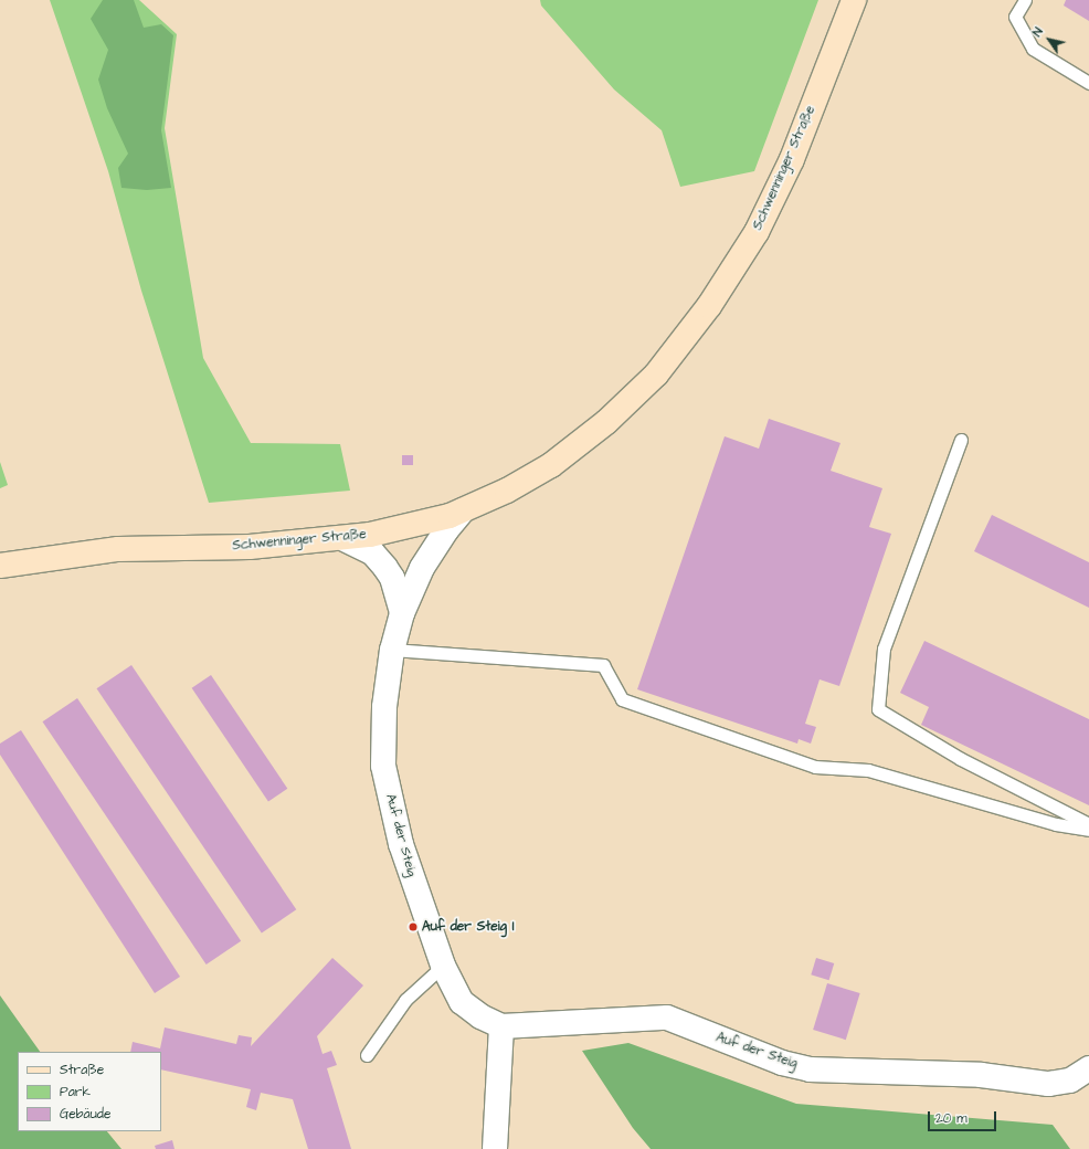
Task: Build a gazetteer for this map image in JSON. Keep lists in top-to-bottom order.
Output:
{
  "streets": {
    "main road": ["Schwenninger Straße"],
    "street": ["Auf der Steig"]
  },
  "crossings": [
    ["Schwenninger Straße", "Auf der Steig"]
  ],
  "places": ["Auf der Steig I"],
  "legend": ["Straße", "Park", "Gebäude"],
  "scale_bar": "20 m",
  "north": "top left"
}
